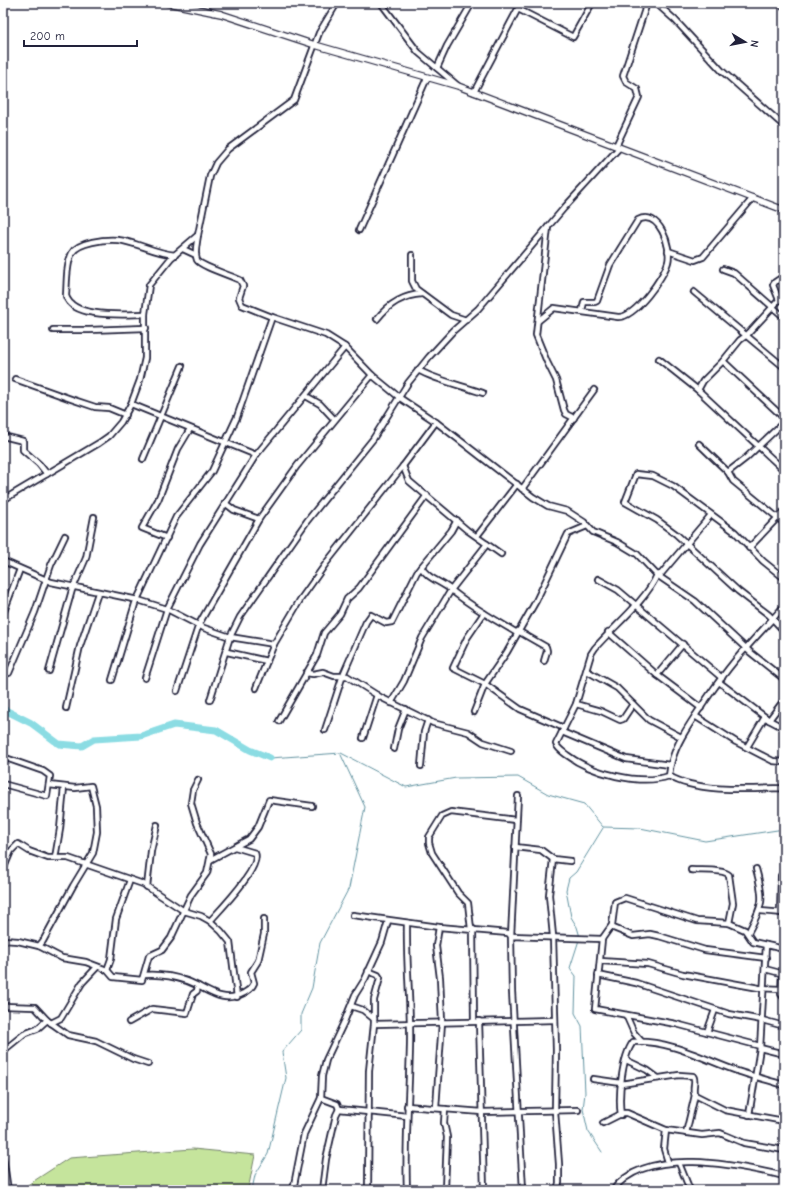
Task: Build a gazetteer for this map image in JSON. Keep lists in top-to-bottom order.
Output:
{
  "scale_bar": "200 m",
  "north": "right"
}
